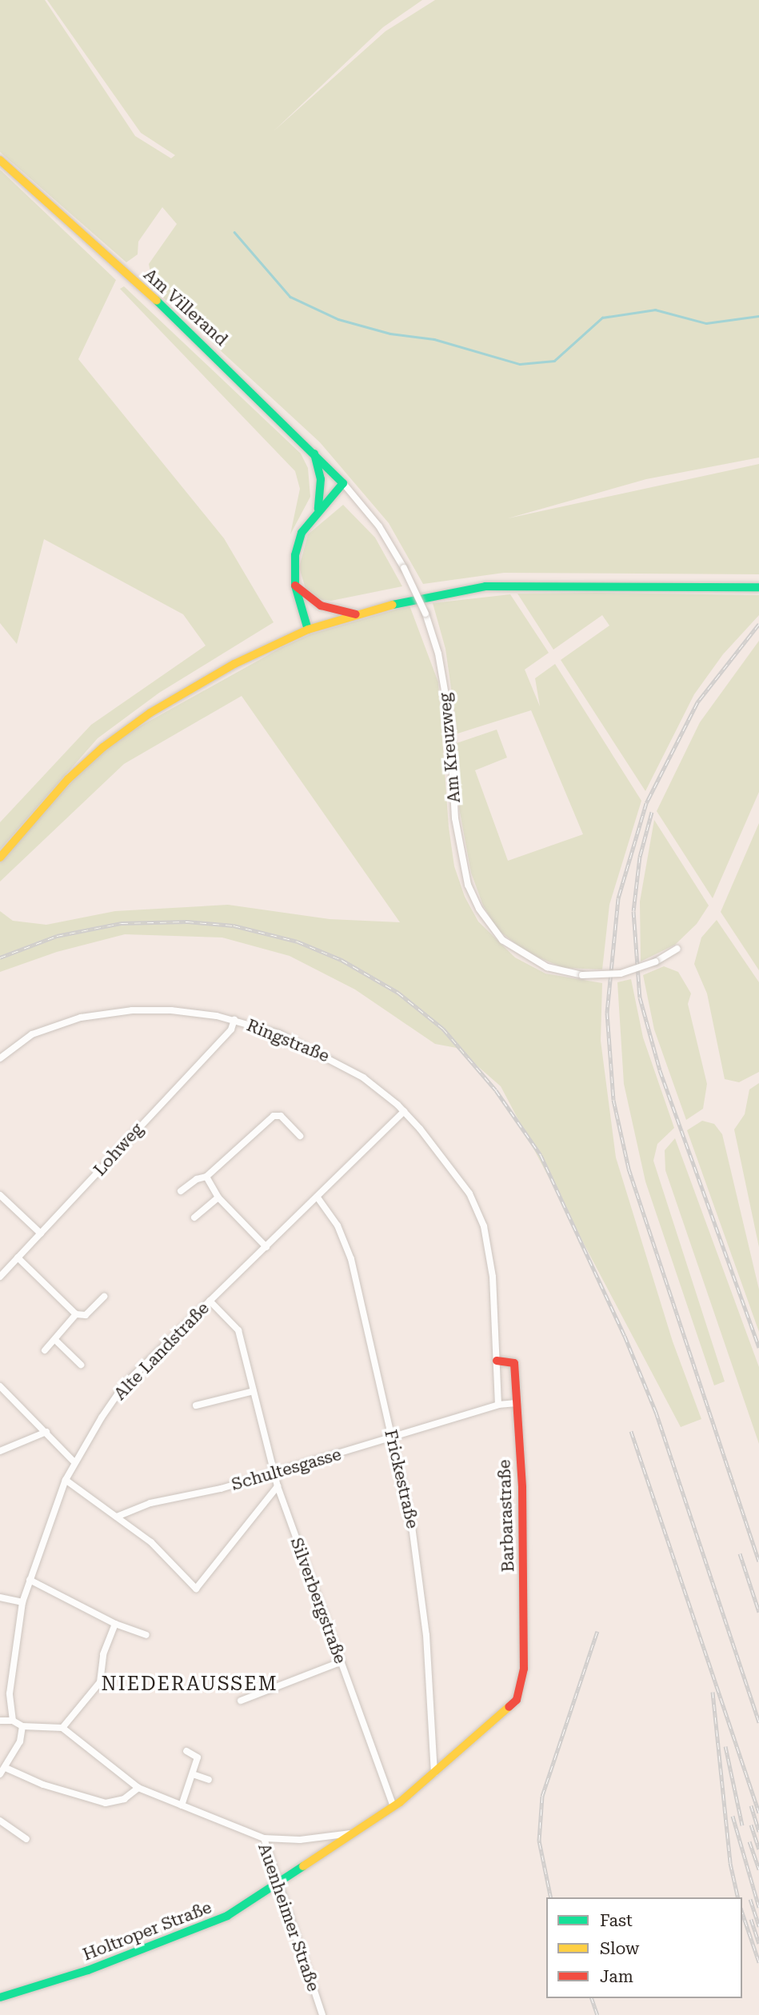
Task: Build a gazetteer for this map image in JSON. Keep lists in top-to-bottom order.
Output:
{
  "streets": {
    "main road": ["Am Villerand", "Barbarastraße", "Holtroper Straße"],
    "street": [
      "Am Kreuzweg",
      "Ringstraße",
      "Lohweg",
      "Alte Landstraße",
      "Schultesgasse",
      "Frickestraße",
      "Silverbergstraße",
      "Auenheimer Straße"
    ]
  },
  "crossings": [
    ["Am Villerand", "Am Kreuzweg"],
    ["Ringstraße", "Lohweg"],
    ["Ringstraße", "Alte Landstraße"],
    ["Alte Landstraße", "Frickestraße"],
    ["Alte Landstraße", "Silverbergstraße"],
    ["Schultesgasse", "Frickestraße"],
    ["Schultesgasse", "Barbarastraße"],
    ["Schultesgasse", "Silverbergstraße"],
    ["Frickestraße", "Holtroper Straße"],
    ["Barbarastraße", "Holtroper Straße"],
    ["Silverbergstraße", "Holtroper Straße"],
    ["Auenheimer Straße", "Holtroper Straße"]
  ],
  "districts": ["NIEDERAUSSEM"],
  "legend": ["Fast", "Slow", "Jam"]
}
